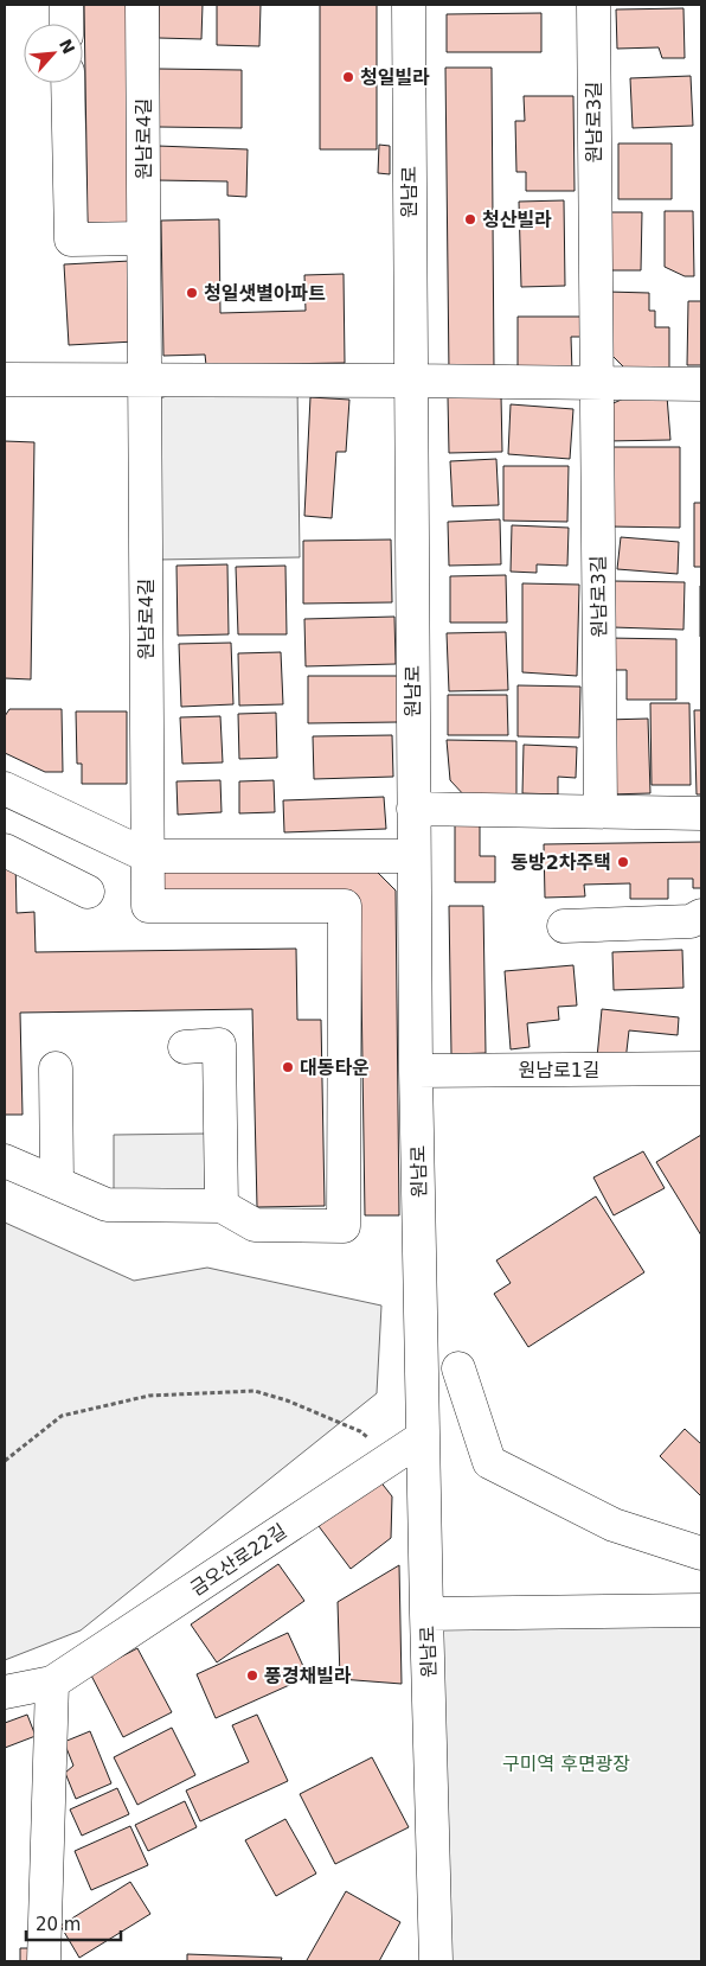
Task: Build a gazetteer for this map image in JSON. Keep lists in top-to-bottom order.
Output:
{
  "streets": {
    "street": [
      "원남로3길",
      "원남로4길",
      "원남로",
      "원남로1길",
      "금오산로22길"
    ]
  },
  "crossings": [
    ["원남로", "원남로1길"],
    ["원남로", "금오산로22길"]
  ],
  "parks": ["구미역 후면광장"],
  "places": [
    "청일빌라",
    "청산빌라",
    "청일샛별아파트",
    "동방2차주택",
    "대동타운",
    "풍경채빌라"
  ],
  "scale_bar": "20 m",
  "north": "top right"
}
